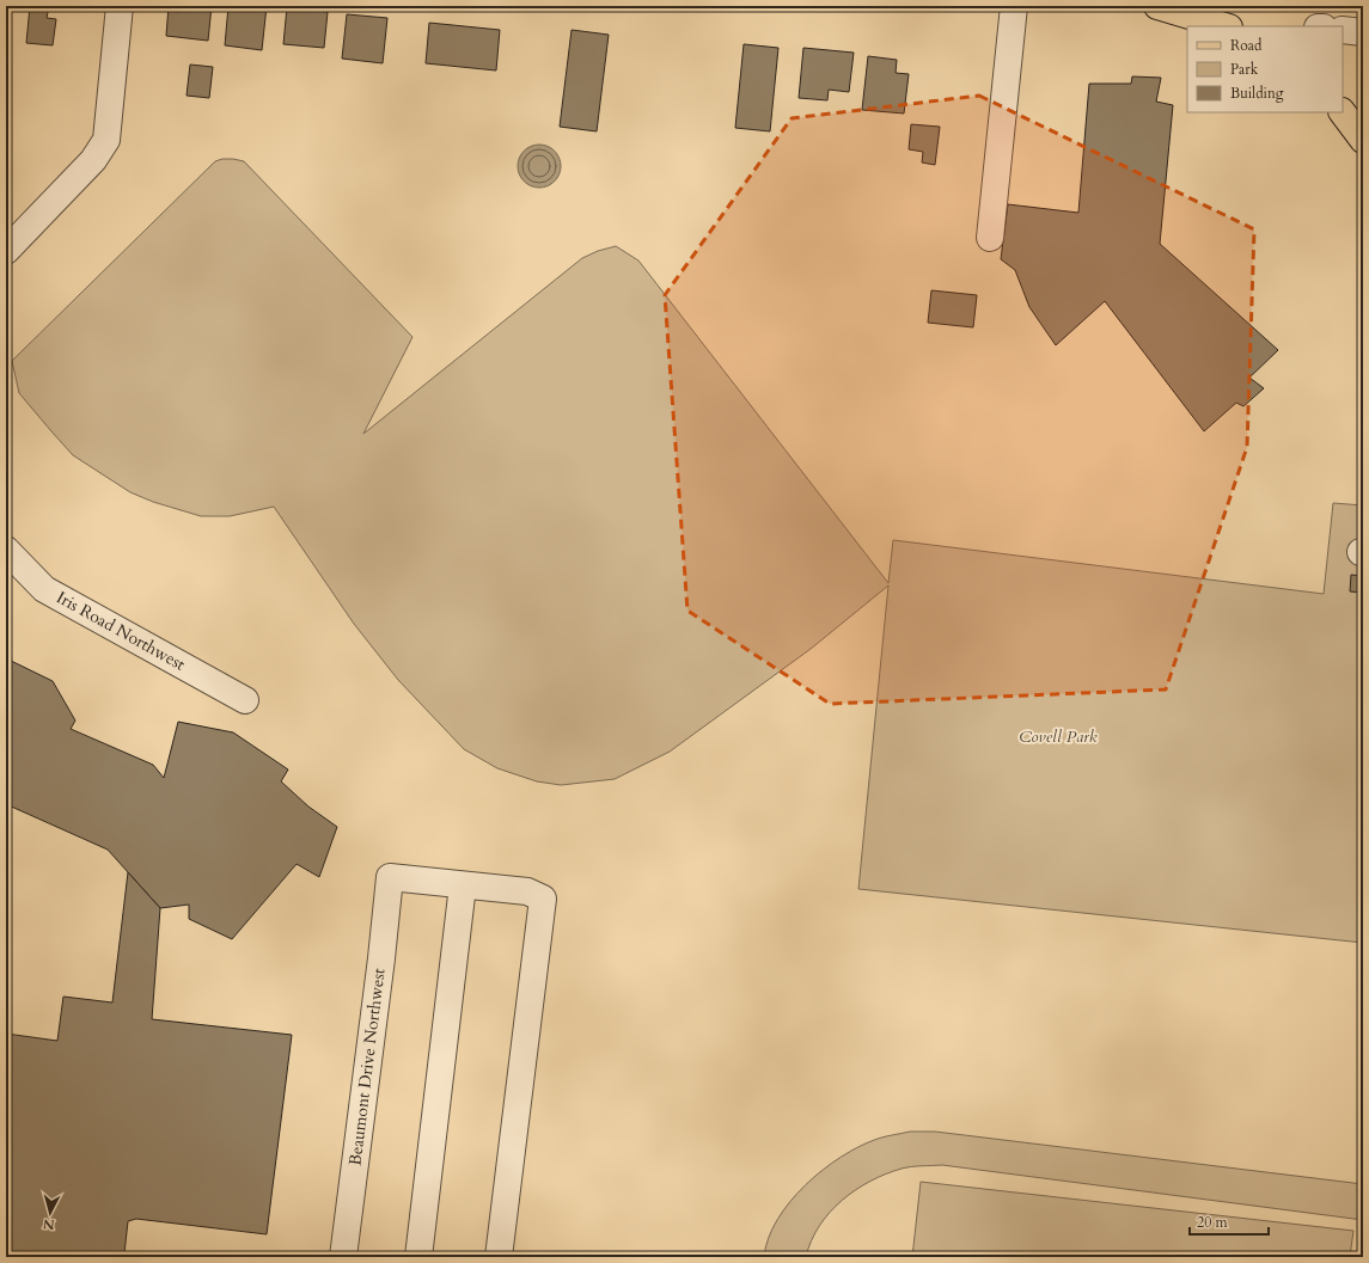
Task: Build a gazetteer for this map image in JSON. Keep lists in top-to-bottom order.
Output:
{
  "streets": {
    "street": ["Iris Road Northwest", "Beaumont Drive Northwest"]
  },
  "parks": ["Covell Park"],
  "legend": ["Road", "Park", "Building"],
  "scale_bar": "20 m",
  "north": "bottom"
}
